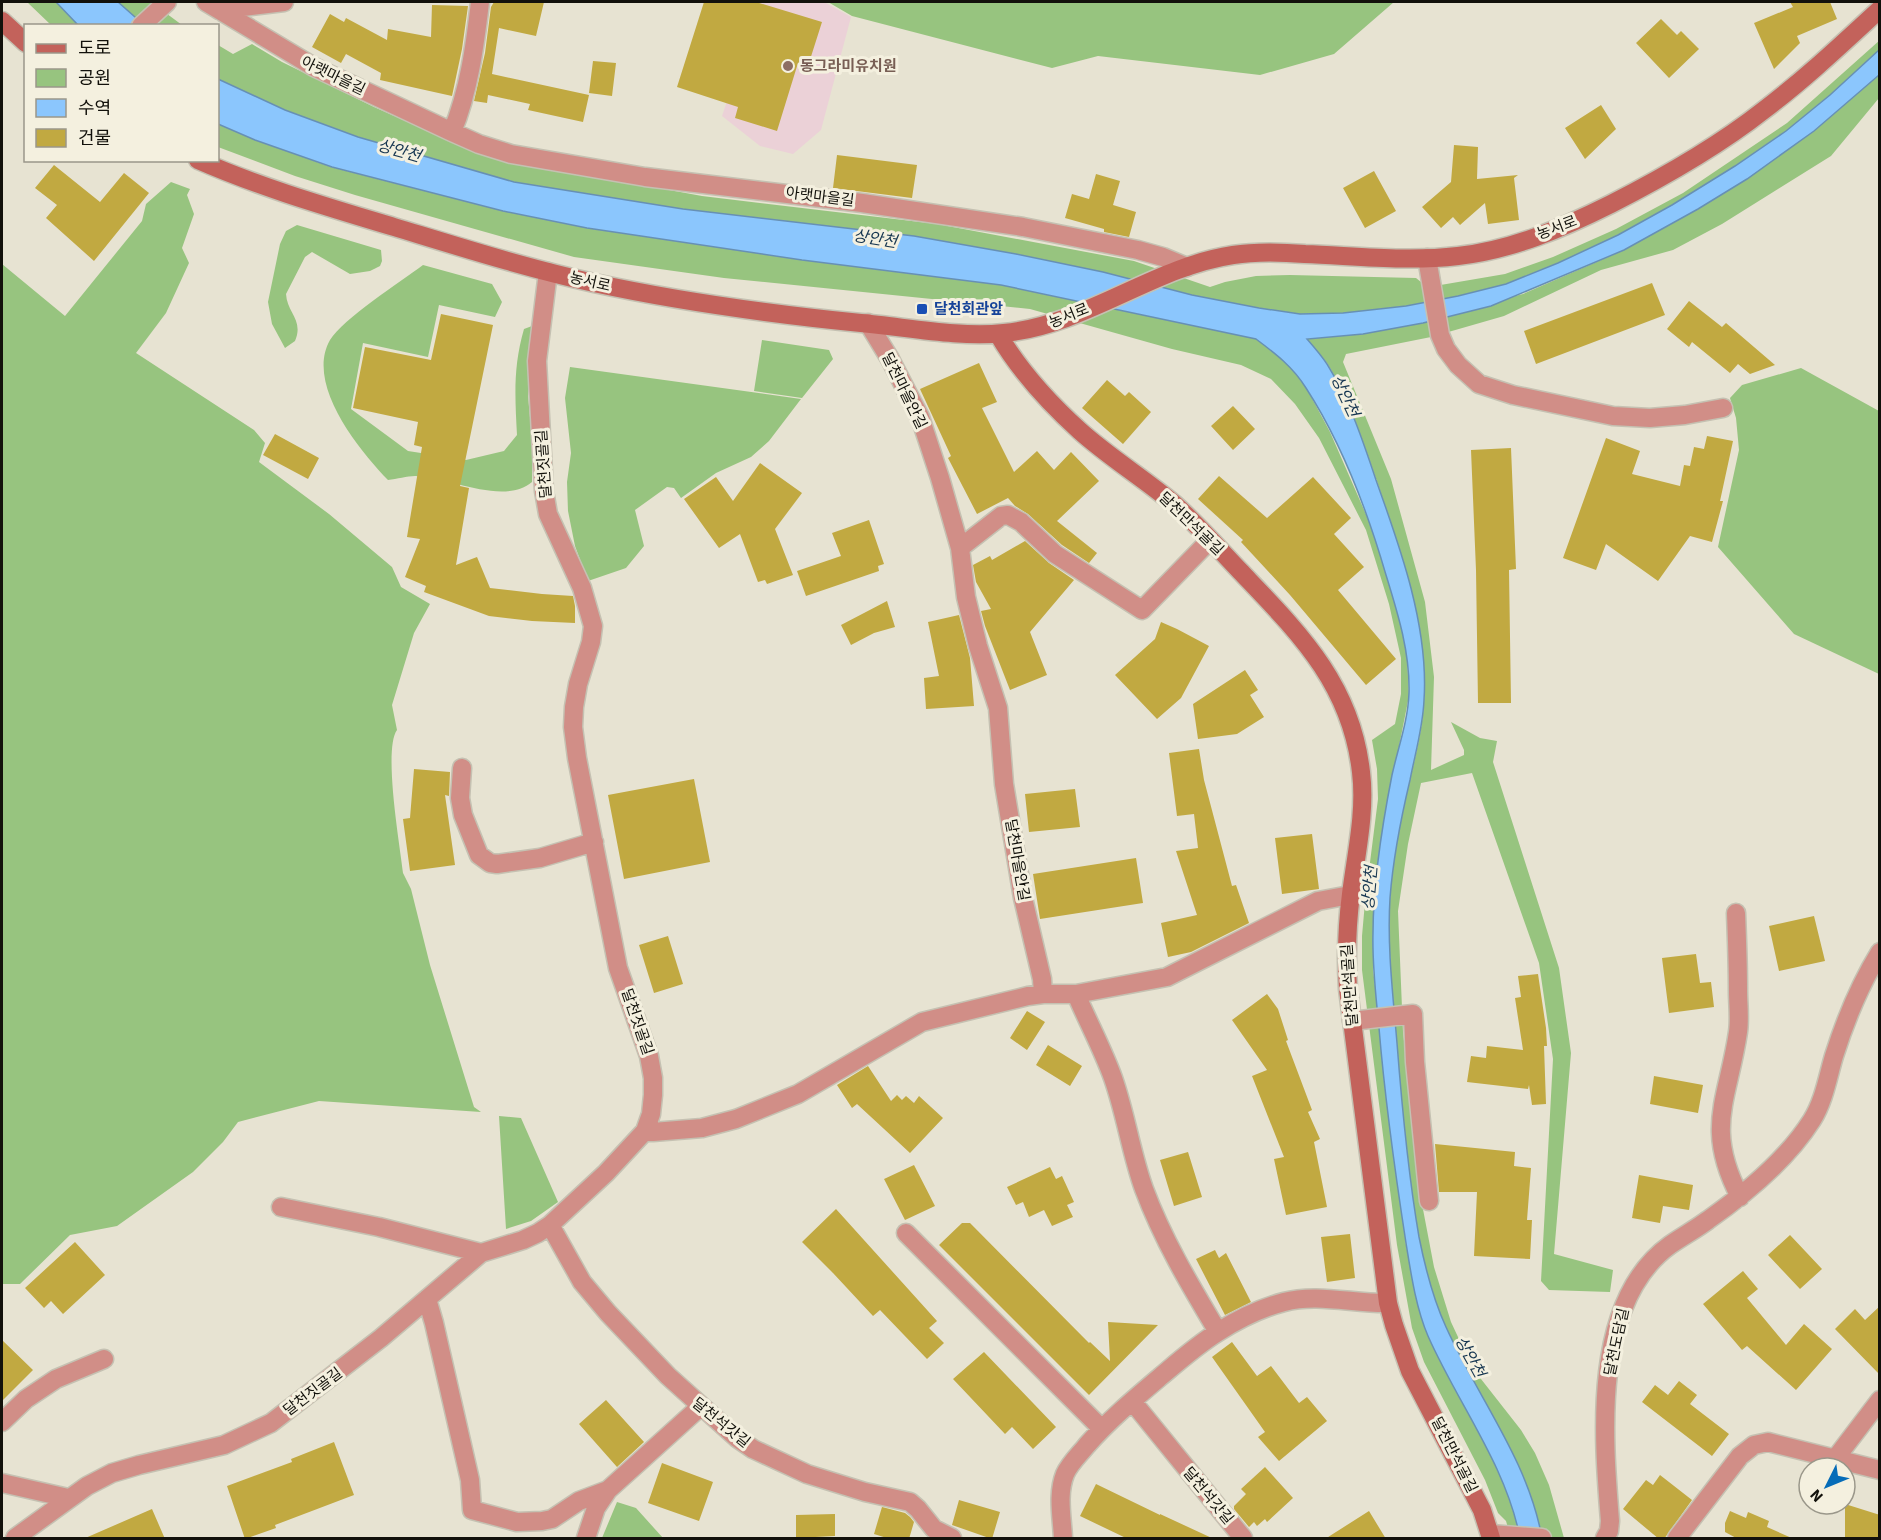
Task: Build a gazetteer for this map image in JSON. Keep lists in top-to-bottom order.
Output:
{
  "streets": {
    "street": [
      "아랫마을길",
      "농서로",
      "달천마을안길",
      "달천짓골길",
      "달천만석골길",
      "달천도담길",
      "달천석갓길"
    ]
  },
  "crossings": [
    ["아랫마을길", "농서로"],
    ["농서로", "달천마을안길"],
    ["농서로", "달천짓골길"],
    ["농서로", "달천만석골길"],
    ["달천짓골길", "달천석갓길"]
  ],
  "water": ["상안천"],
  "places": {
    "other": ["동그라미유치원"],
    "transit": ["달천회관앞"]
  },
  "legend": [
    "도로",
    "공원",
    "수역",
    "건물"
  ],
  "north": "bottom left"
}
